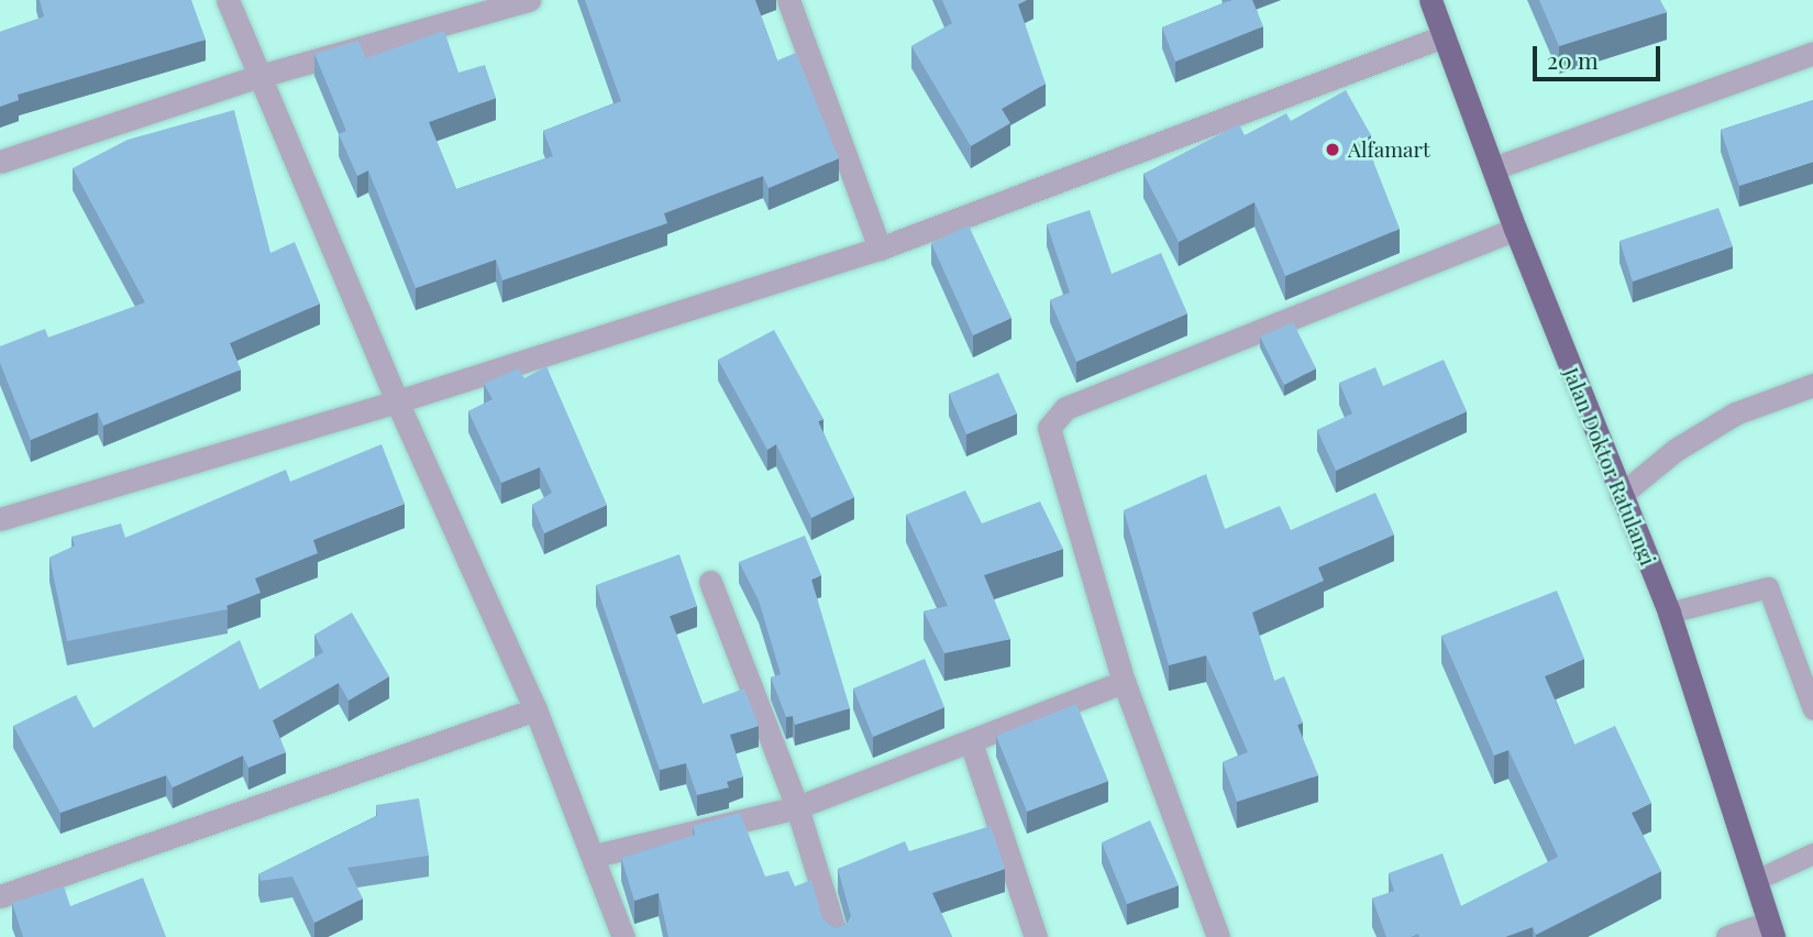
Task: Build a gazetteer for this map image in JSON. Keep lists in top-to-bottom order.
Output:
{
  "streets": {
    "highway": ["Jalan Doktor Ratulangi"]
  },
  "places": ["Alfamart"],
  "scale_bar": "20 m"
}
